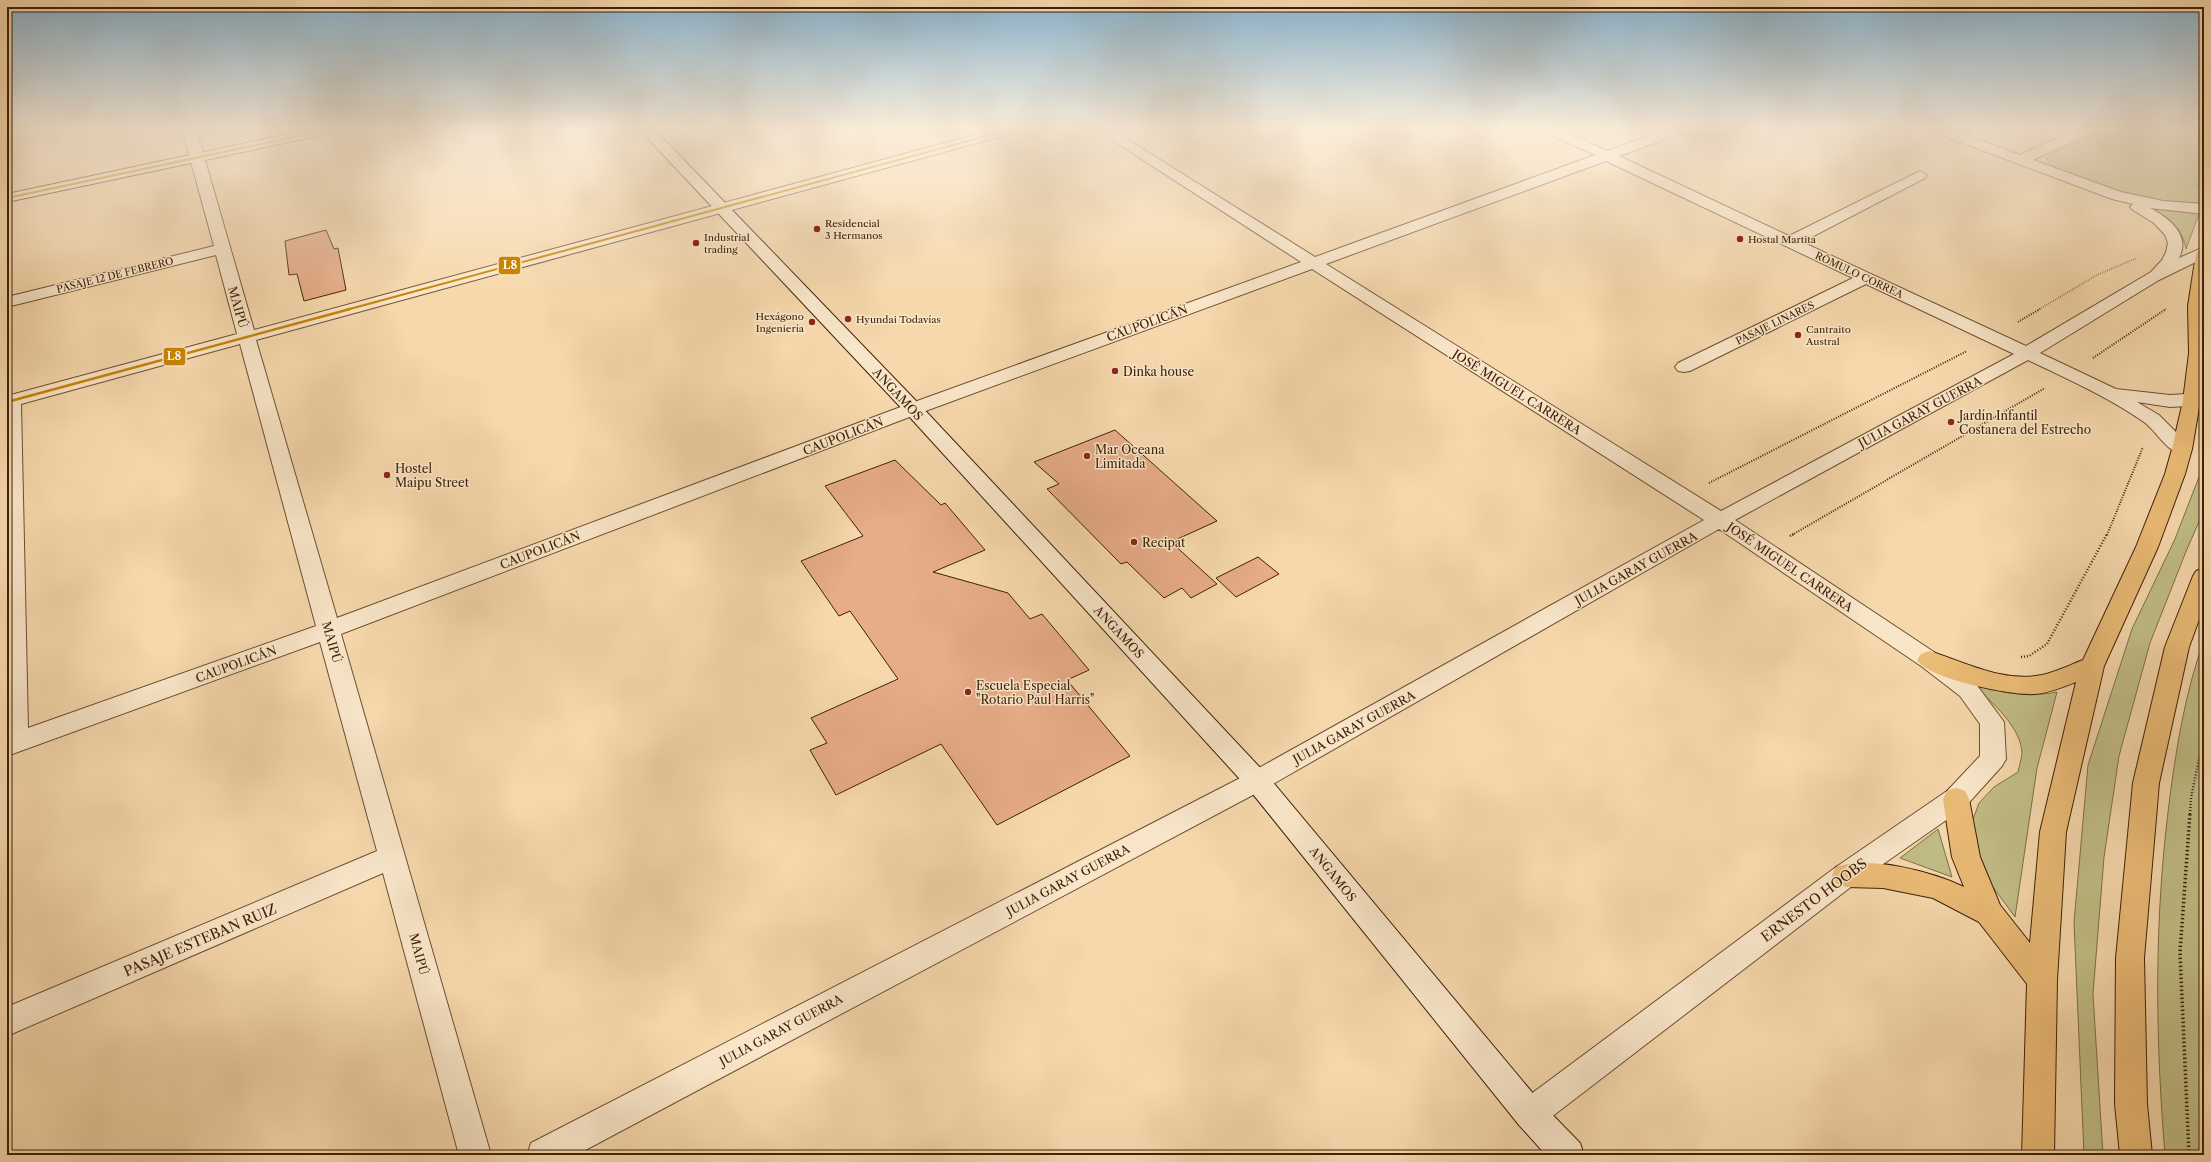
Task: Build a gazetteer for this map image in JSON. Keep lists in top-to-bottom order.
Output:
{
  "streets": {
    "street": [
      "PASAJE 12 DE FEBRERO",
      "RÓMULO CORREA",
      "MAIPÚ",
      "CAUPOLICÁN",
      "PASAJE LINARES",
      "JOSÉ MIGUEL CARRERA",
      "ANGAMOS",
      "JULIA GARAY GUERRA",
      "ERNESTO HOOBS",
      "PASAJE ESTEBAN RUIZ"
    ]
  },
  "crossings": [
    ["PASAJE 12 DE FEBRERO", "MAIPÚ"],
    ["RÓMULO CORREA", "PASAJE LINARES"],
    ["RÓMULO CORREA", "JULIA GARAY GUERRA"],
    ["MAIPÚ", "CAUPOLICÁN"],
    ["MAIPÚ", "PASAJE ESTEBAN RUIZ"],
    ["CAUPOLICÁN", "JOSÉ MIGUEL CARRERA"],
    ["CAUPOLICÁN", "ANGAMOS"],
    ["JOSÉ MIGUEL CARRERA", "JULIA GARAY GUERRA"],
    ["JOSÉ MIGUEL CARRERA", "ERNESTO HOOBS"],
    ["ANGAMOS", "JULIA GARAY GUERRA"],
    ["ANGAMOS", "ERNESTO HOOBS"]
  ],
  "places": [
    "Residencial 3 Hermanos",
    "Hostal Martita",
    "Industrial trading",
    "Hyundai Todavías",
    "Hexágono Ingeniería",
    "Cantraito Austral",
    "Dinka house",
    "Jardín Infantil Costanera del Estrecho",
    "Mar Oceana Limitada",
    "Hostel Maipu Street",
    "Recipat",
    "Escuela Especial \"Rotario Paul Harris\""
  ],
  "lines": ["transit line L8"]
}
